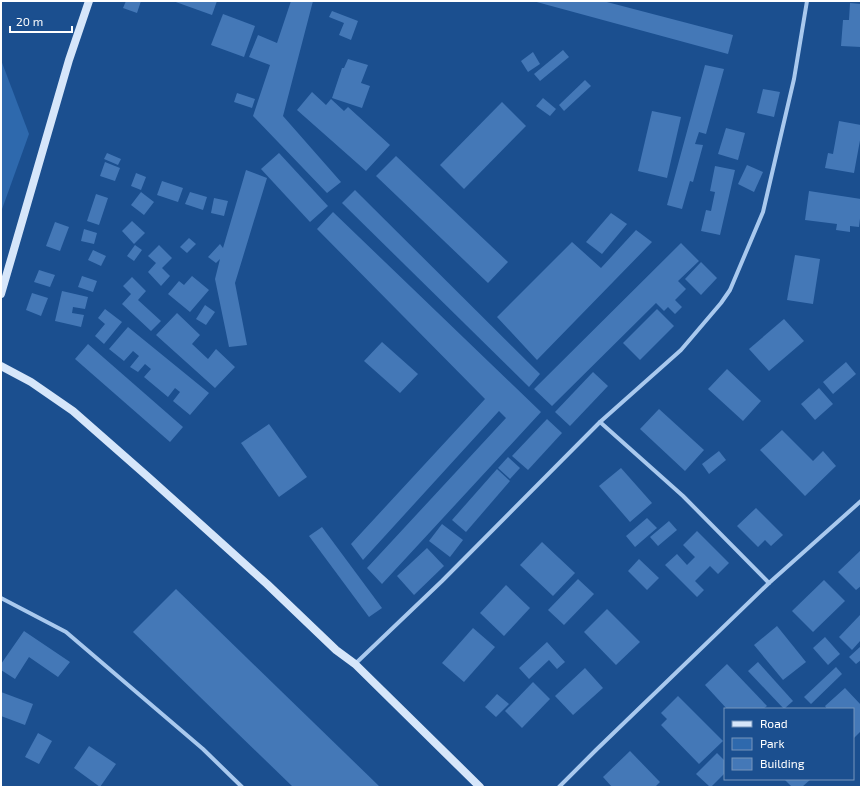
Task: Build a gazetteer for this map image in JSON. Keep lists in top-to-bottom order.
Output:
{
  "legend": ["Road", "Park", "Building"],
  "scale_bar": "20 m"
}
